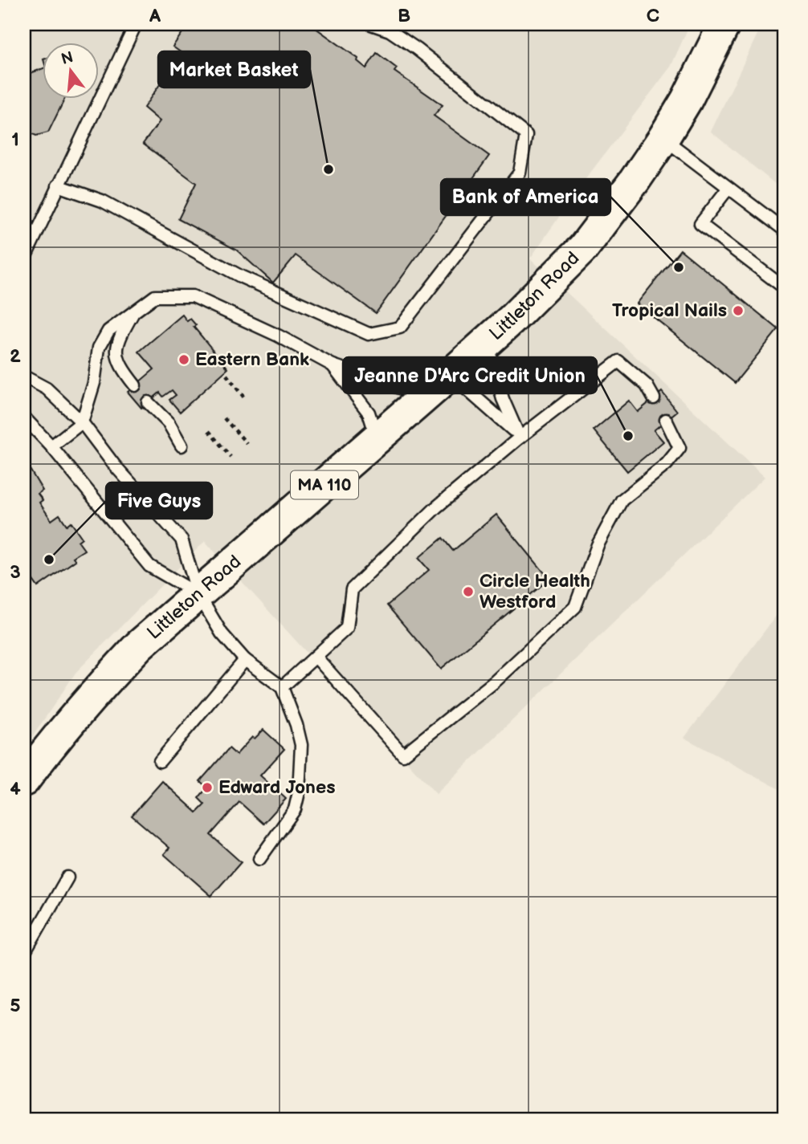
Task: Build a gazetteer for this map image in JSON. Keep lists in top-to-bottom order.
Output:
{
  "streets": {
    "main road": ["Littleton Road", "MA 110"]
  },
  "places": [
    "Market Basket",
    "Bank of America",
    "Tropical Nails",
    "Eastern Bank",
    "Jeanne D'Arc Credit Union",
    "Five Guys",
    "Circle Health Westford",
    "Edward Jones"
  ],
  "north": "top",
  "grid": {
    "columns": ["A", "B", "C"],
    "rows": [
      "1",
      "2",
      "3",
      "4",
      "5"
    ]
  }
}
